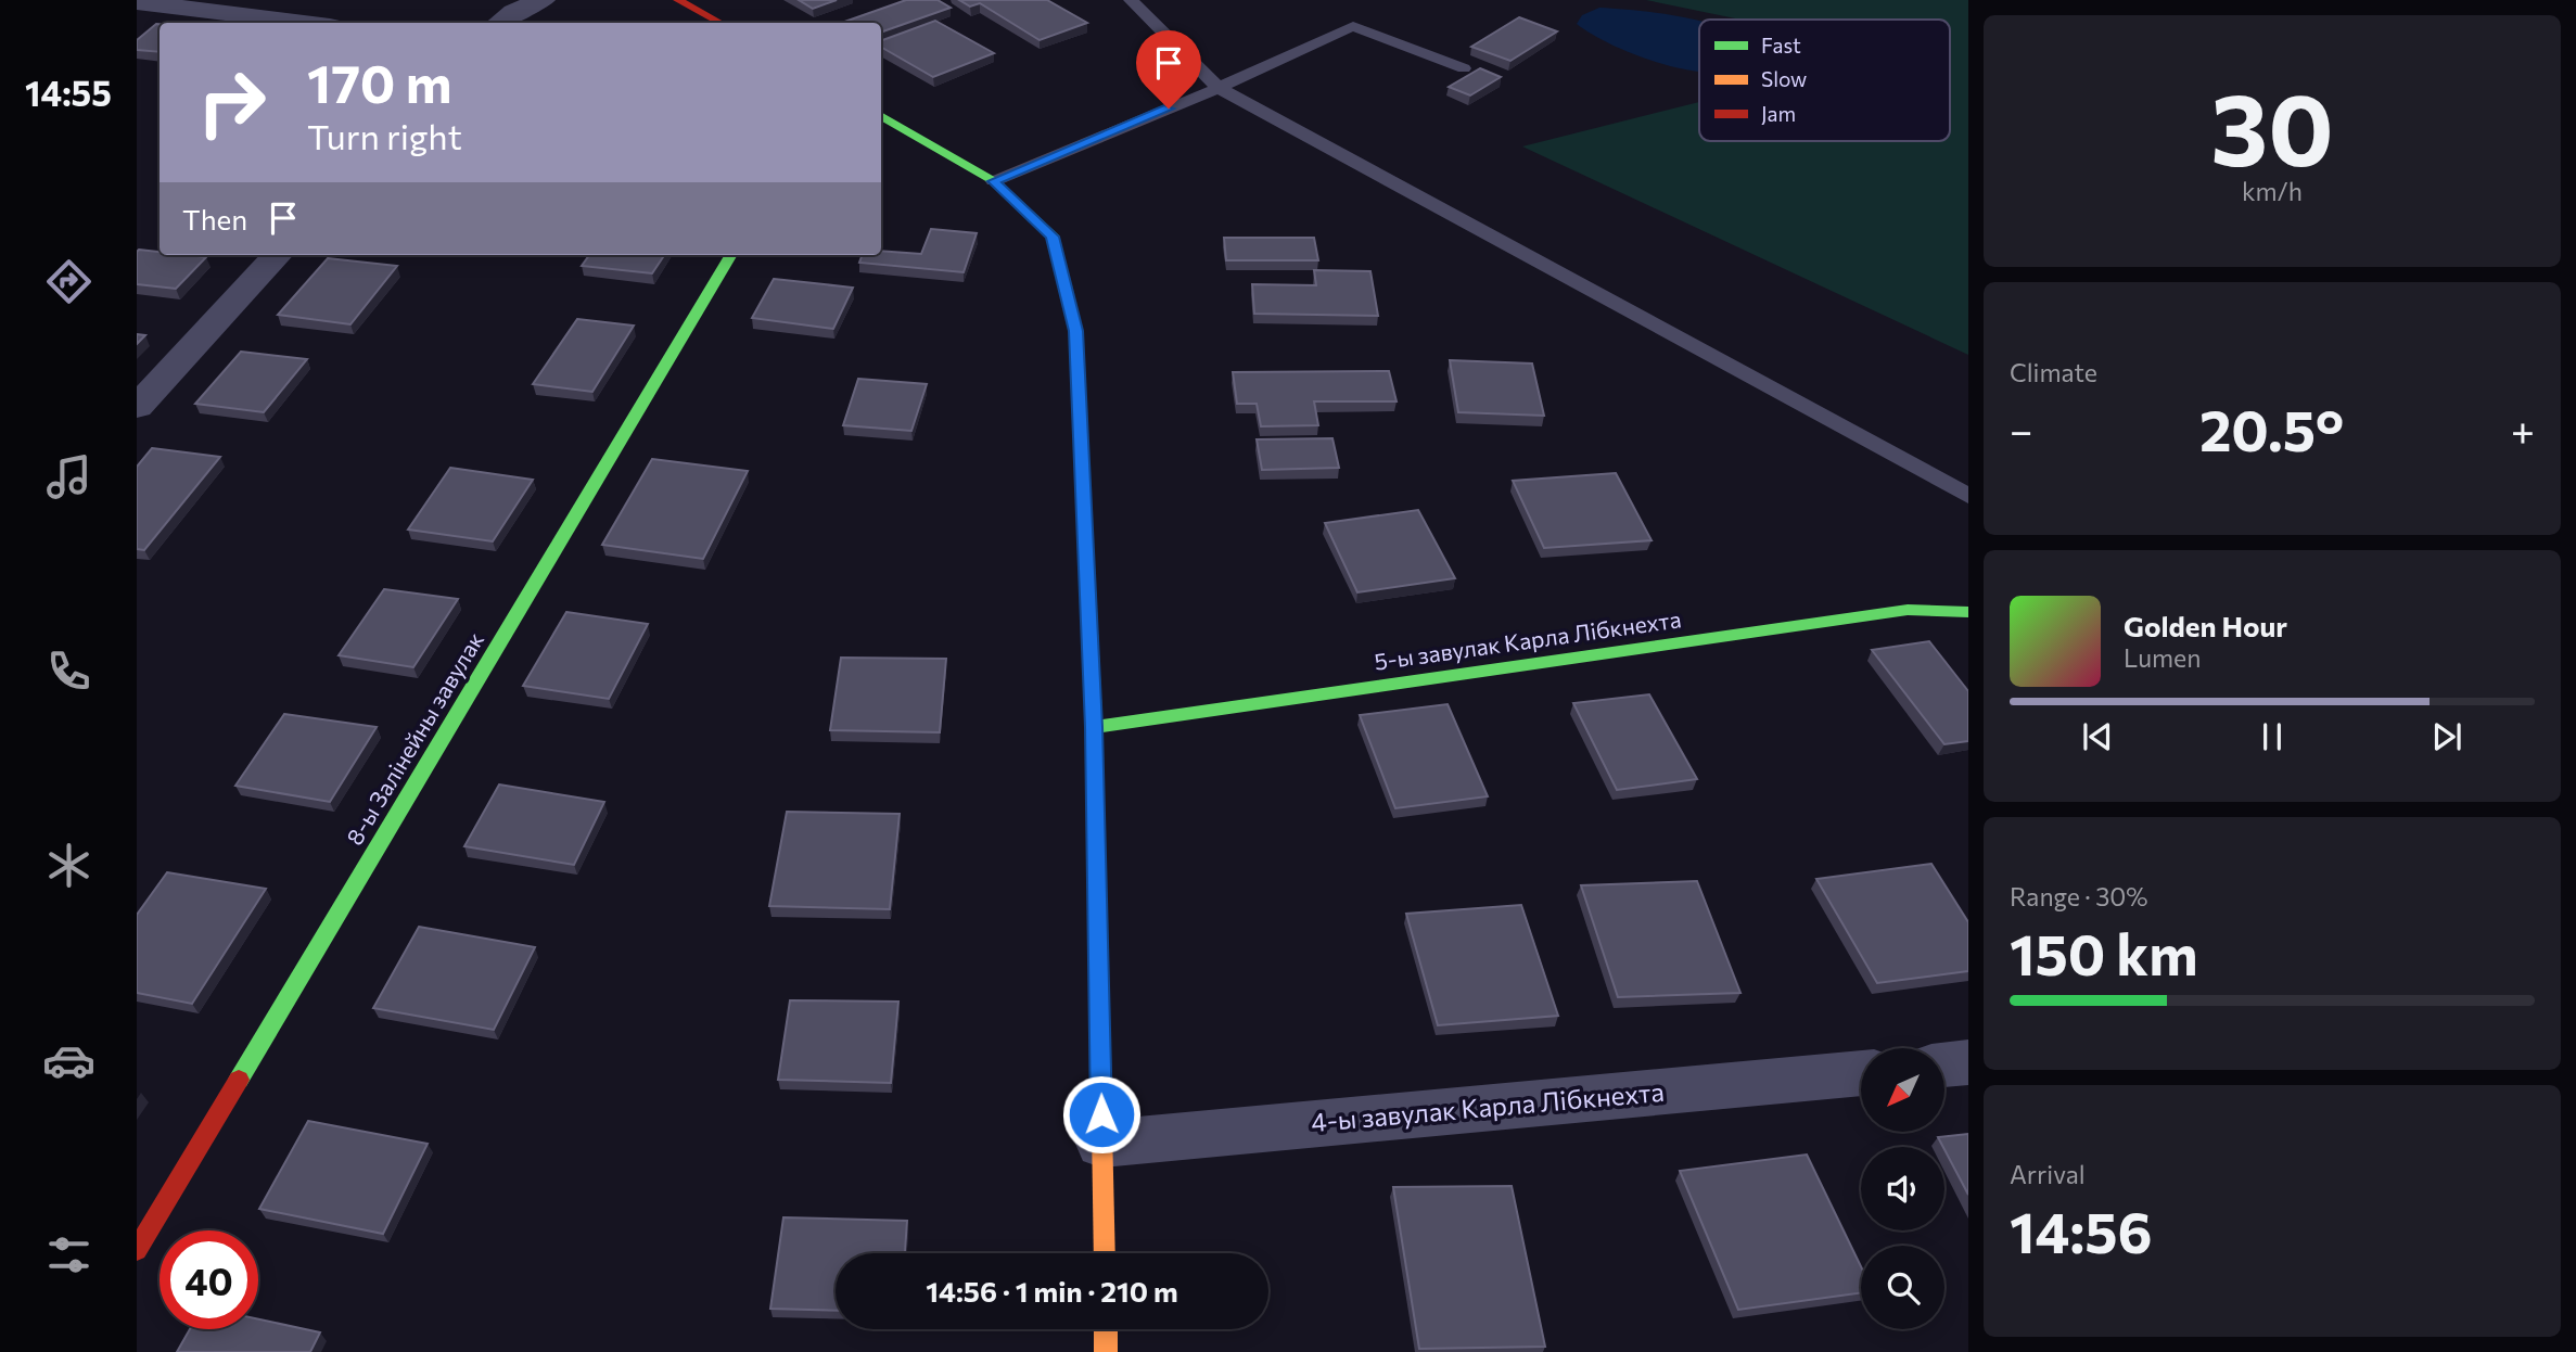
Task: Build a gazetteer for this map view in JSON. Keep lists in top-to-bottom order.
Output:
{
  "streets": {
    "street": ["5-ы завулак Карла Лібкнехта", "8-ы Залінейны завулак", "4-ы завулак Карла Лібкнехта"]
  },
  "legend": ["Fast", "Slow", "Jam"],
  "north": "bottom left",
  "page": {
    "tabs": "14:55",
    "tile": [
      ["30", "km/h"],
      "Climate",
      ["Range · 30%", "150 km"],
      ["Arrival", "14:56"]
    ],
    "turn": ["170 m", "Turn right"],
    "then": "Then",
    "heat": ["−", "20.5°", "+"],
    "song": ["Golden Hour", "Lumen"],
    "limit": "40",
    "trip": "14:56 · 1 min · 210 m"
  }
}
